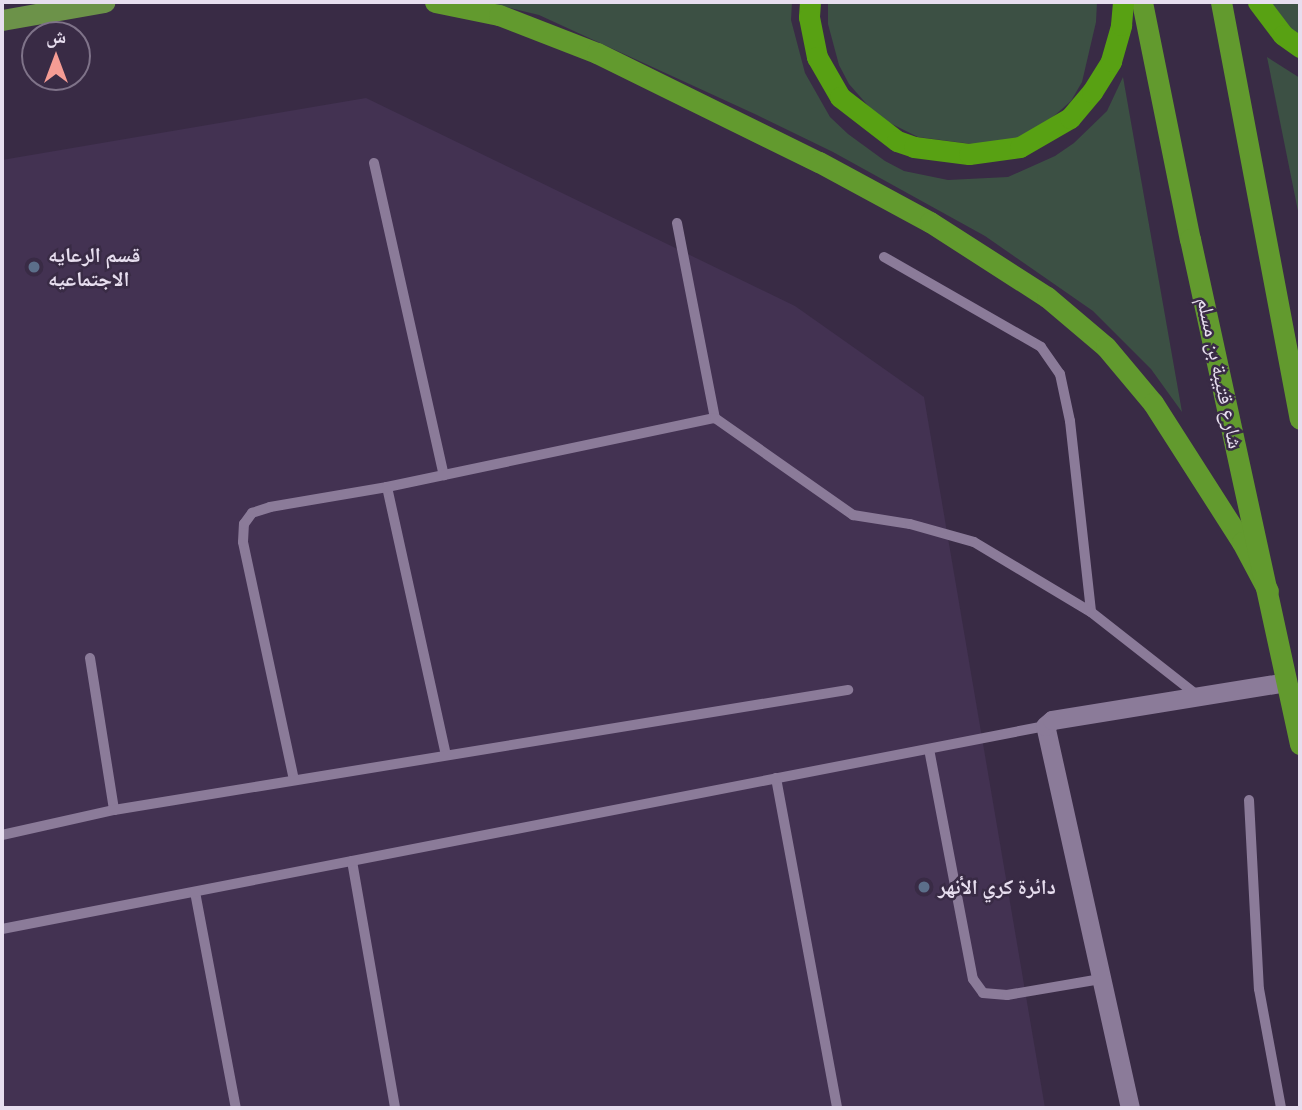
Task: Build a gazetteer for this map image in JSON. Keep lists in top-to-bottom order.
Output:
{
  "streets": {
    "highway": ["شارع قتيبة بن مسلم"]
  },
  "places": ["قسم الرعايه الاجتماعيه", "دائرة كري الأنهر"],
  "north": "top"
}
